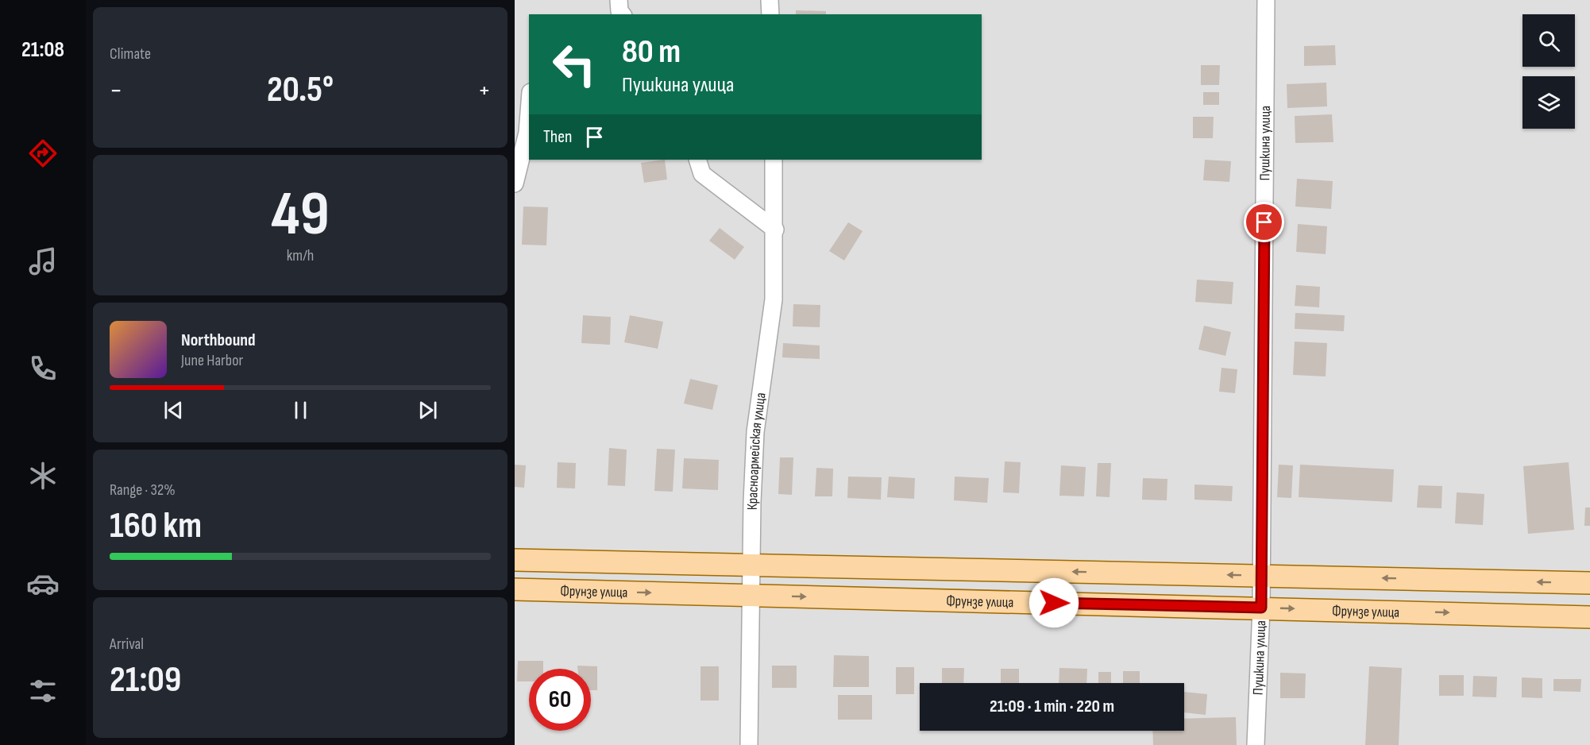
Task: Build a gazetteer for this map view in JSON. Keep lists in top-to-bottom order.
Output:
{
  "streets": {
    "main road": ["Фрунзе улица"],
    "street": ["Пушкина улица", "Красноармейская улица"]
  },
  "crossings": [
    ["Пушкина улица", "Фрунзе улица"],
    ["Красноармейская улица", "Фрунзе улица"]
  ],
  "page": {
    "tabs": "21:08",
    "tile": [
      "Climate",
      ["49", "km/h"],
      ["Range · 32%", "160 km"],
      ["Arrival", "21:09"]
    ],
    "turn": ["80 m", "Пушкина улица"],
    "heat": ["−", "20.5°", "+"],
    "then": "Then",
    "song": ["Northbound", "June Harbor"],
    "limit": "60",
    "trip": "21:09 · 1 min · 220 m"
  }
}
